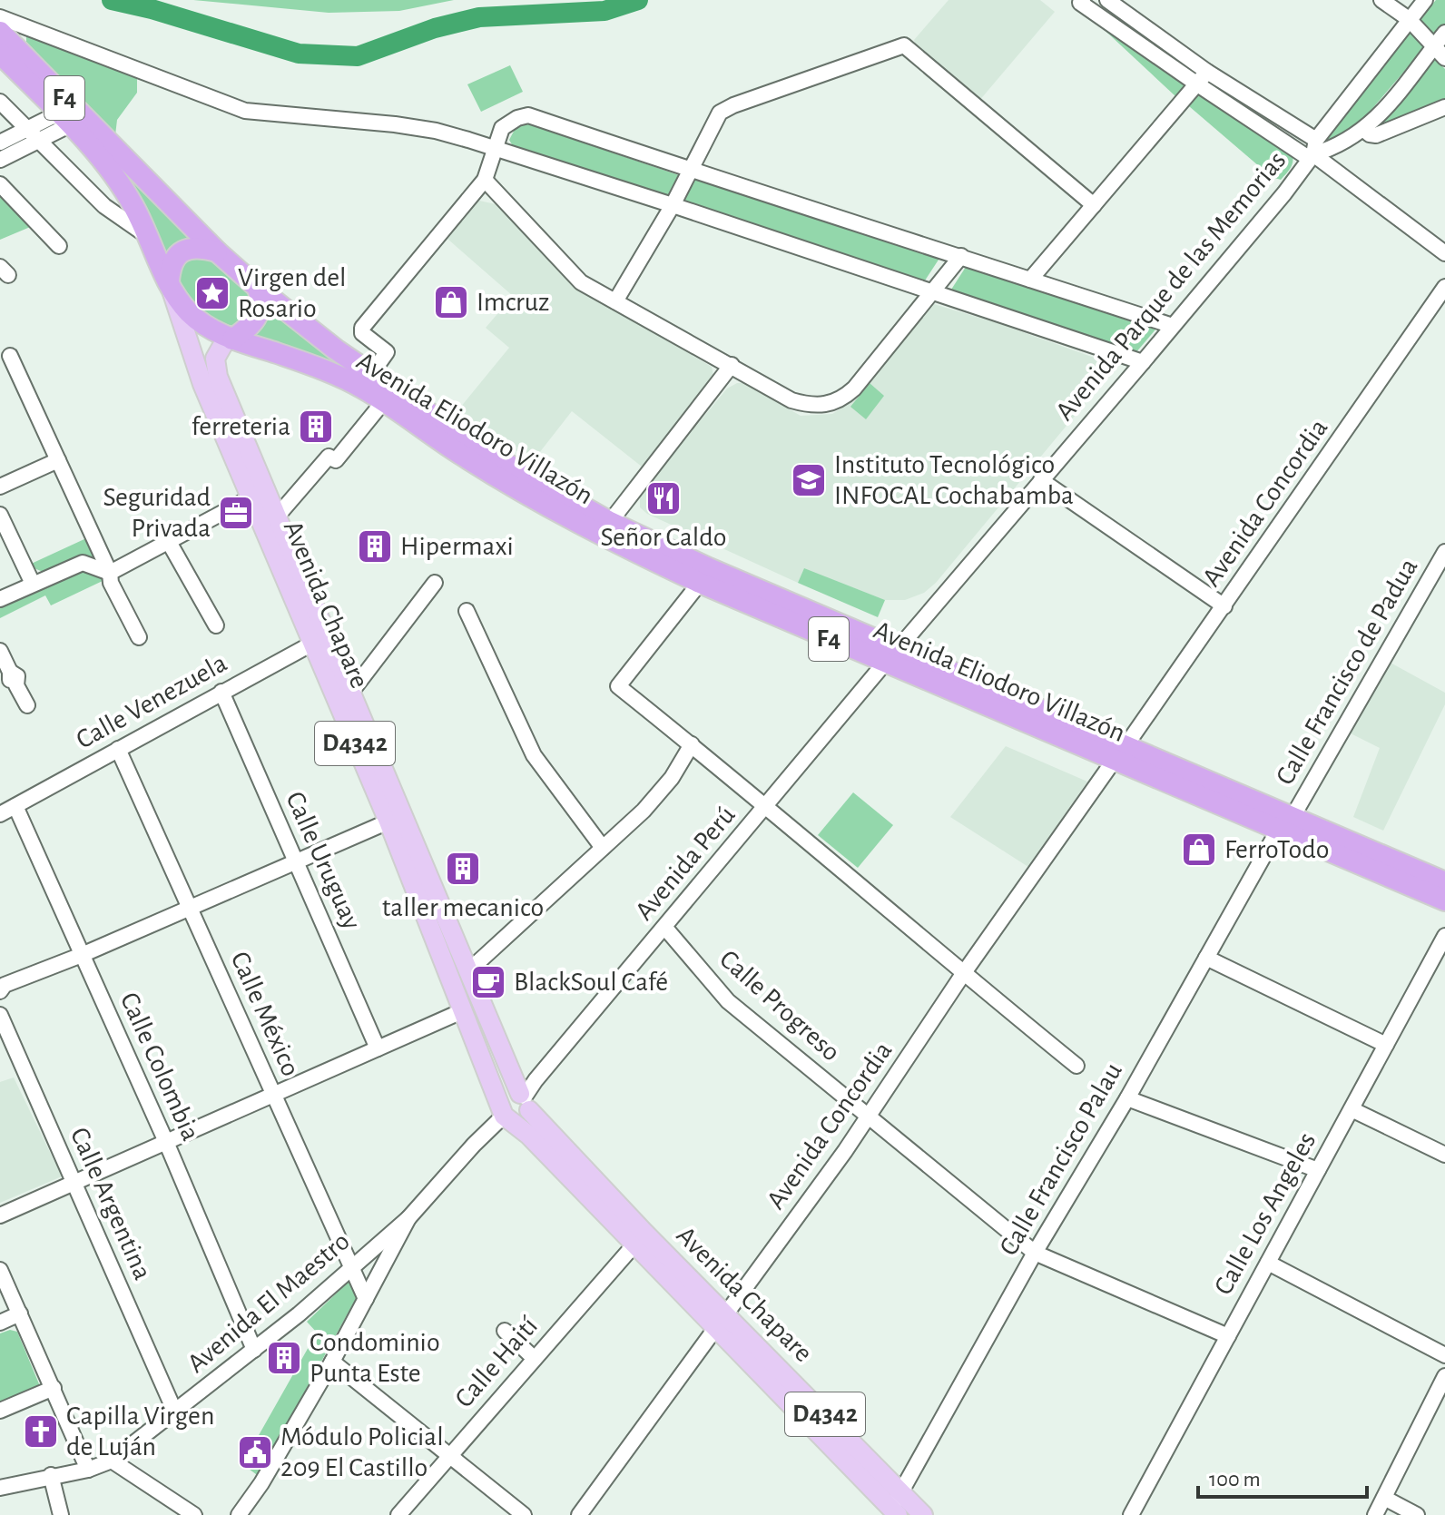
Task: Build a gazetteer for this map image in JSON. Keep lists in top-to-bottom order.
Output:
{
  "streets": {
    "highway": ["F4", "Avenida Eliodoro Villazón"],
    "main road": ["Avenida Chapare", "D4342"],
    "street": [
      "Avenida Parque de las Memorias",
      "Avenida Concordia",
      "Calle Francisco de Padua",
      "Calle Venezuela",
      "Calle Uruguay",
      "Avenida Perú",
      "Calle Progreso",
      "Calle México",
      "Calle Colombia",
      "Calle Francisco Palau",
      "Calle Argentina",
      "Calle Los Angeles",
      "Avenida El Maestro",
      "Calle Haití"
    ]
  },
  "crossings": [
    ["F4", "Avenida Eliodoro Villazón"],
    ["F4", "Avenida Chapare"],
    ["Avenida Parque de las Memorias", "Avenida Eliodoro Villazón"],
    ["Avenida Parque de las Memorias", "Avenida Perú"],
    ["Avenida Eliodoro Villazón", "Avenida Concordia"],
    ["Avenida Eliodoro Villazón", "Avenida Chapare"],
    ["Avenida Eliodoro Villazón", "Calle Francisco de Padua"],
    ["Avenida Eliodoro Villazón", "Avenida Perú"],
    ["Avenida Eliodoro Villazón", "Calle Francisco Palau"],
    ["Avenida Concordia", "Avenida Chapare"],
    ["Avenida Concordia", "Calle Progreso"],
    ["Avenida Chapare", "Calle Venezuela"],
    ["Avenida Chapare", "Avenida Perú"],
    ["Avenida Chapare", "Calle Francisco Palau"],
    ["Avenida Chapare", "Calle Haití"],
    ["Calle Francisco de Padua", "Calle Francisco Palau"],
    ["Calle Venezuela", "Calle Uruguay"],
    ["Calle Venezuela", "Calle México"],
    ["Calle Venezuela", "Calle Colombia"],
    ["Avenida Perú", "Calle Progreso"],
    ["Calle Progreso", "Calle Francisco Palau"],
    ["Calle Progreso", "Calle Los Angeles"],
    ["Calle México", "Avenida El Maestro"],
    ["Calle Colombia", "Avenida El Maestro"],
    ["Calle Argentina", "Avenida El Maestro"]
  ],
  "places": {
    "place": ["Virgen del Rosario"],
    "shop": ["Imcruz", "FerroTodo"],
    "building": [
      "ferreteria",
      "Hipermaxi",
      "taller mecanico",
      "Condominio Punta Este"
    ],
    "school or university": ["Instituto Tecnológico INFOCAL Cochabamba"],
    "restaurant": ["Señor Caldo"],
    "office": ["Seguridad Privada"],
    "cafe": ["BlackSoul Café"],
    "church": ["Capilla Virgen de Luján"],
    "public building": ["Módulo Policial 209 El Castillo"]
  },
  "scale_bar": "100 m"
}
